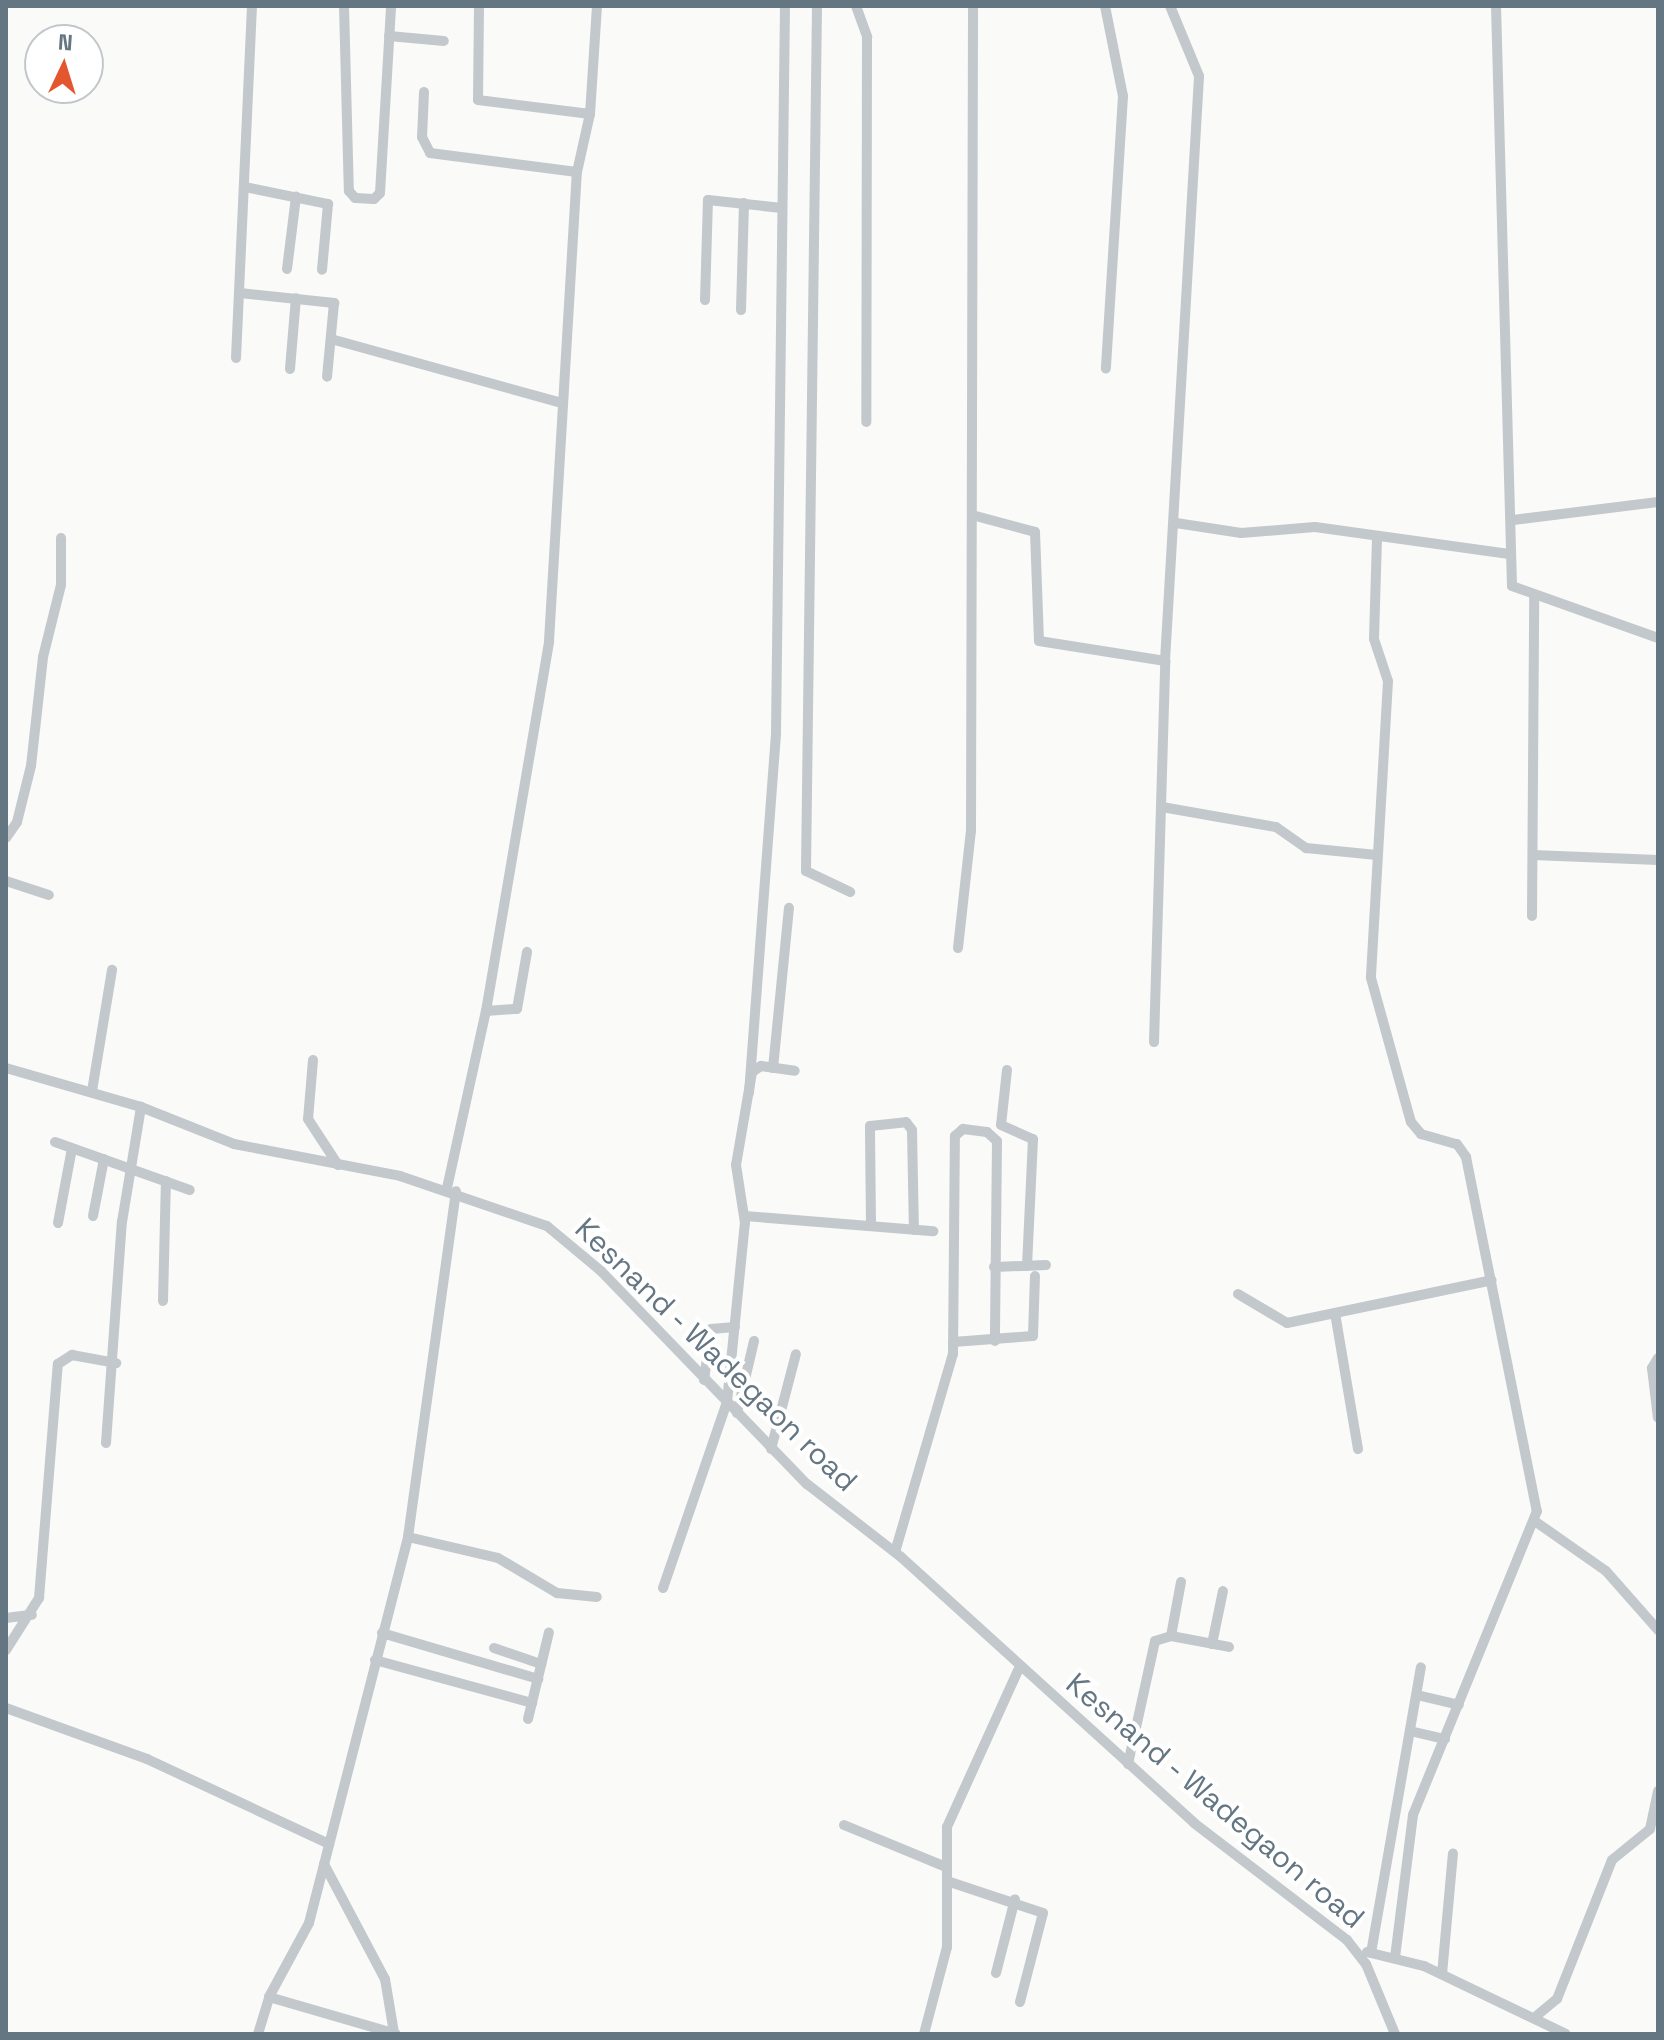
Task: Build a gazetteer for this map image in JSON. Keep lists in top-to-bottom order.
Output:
{
  "streets": {
    "street": ["Kesnand - Wadegaon road"]
  },
  "north": "top"
}
